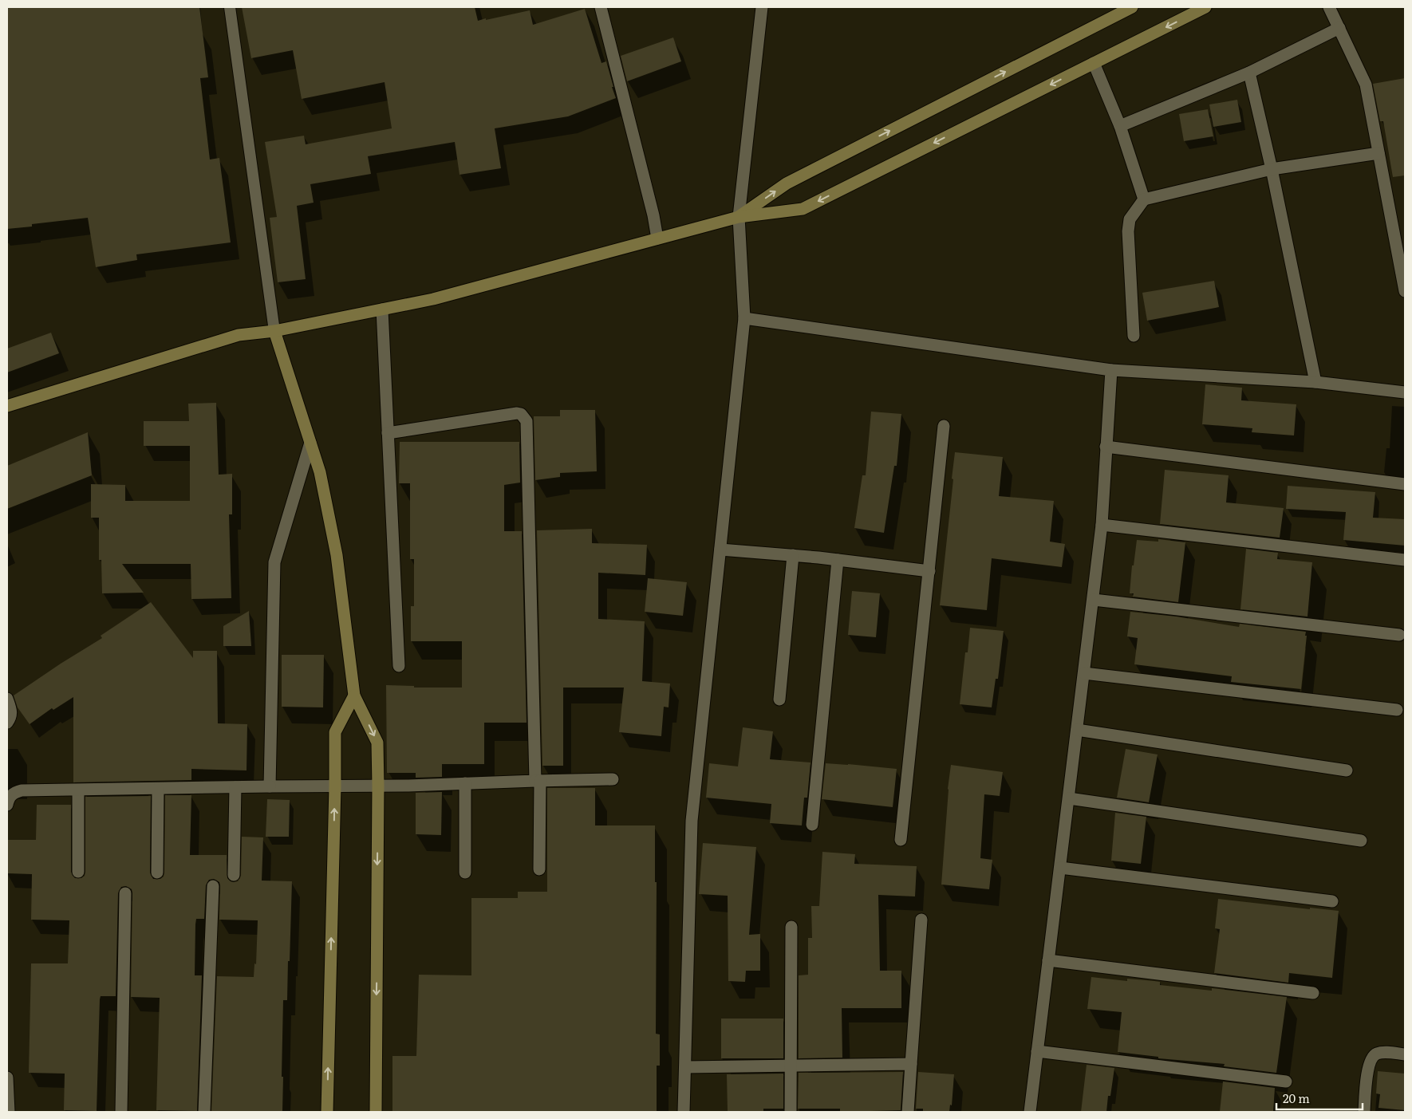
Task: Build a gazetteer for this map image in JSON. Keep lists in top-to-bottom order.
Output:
{
  "scale_bar": "20 m"
}
